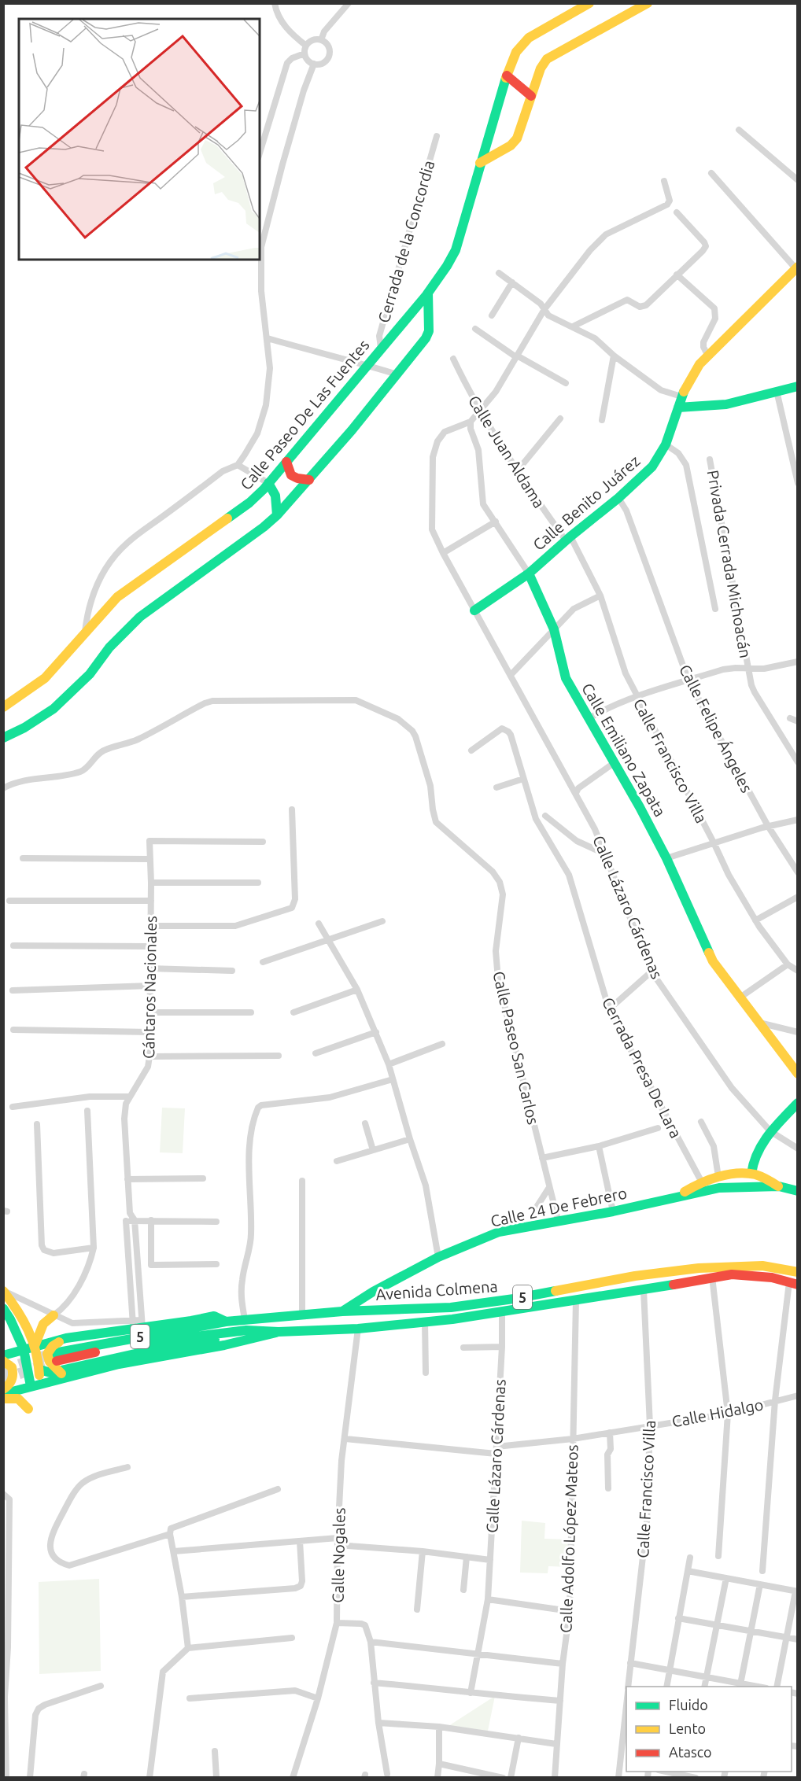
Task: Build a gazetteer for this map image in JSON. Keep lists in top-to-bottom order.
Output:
{
  "streets": {
    "street": [
      "Cerrada de la Concordia",
      "Calle Paseo De Las Fuentes",
      "Calle Juan Aldama",
      "Calle Benito Juárez",
      "Privada Cerrada Michoacán",
      "Calle Felipe Ángeles",
      "Calle Emiliano Zapata",
      "Calle Francisco Villa",
      "Calle Lázaro Cárdenas",
      "Cántaros Nacionales",
      "Calle Paseo San Carlos",
      "Cerrada Presa De Lara",
      "Calle 24 De Febrero",
      "Avenida Colmena",
      "5",
      "Calle Hidalgo",
      "Calle Adolfo López Mateos",
      "Calle Nogales"
    ]
  },
  "crossings": [
    ["Cerrada de la Concordia", "Calle Paseo De Las Fuentes"],
    ["Calle Juan Aldama", "Calle Benito Juárez"],
    ["Calle Juan Aldama", "Calle Francisco Villa"],
    ["Calle Benito Juárez", "Calle Felipe Ángeles"],
    ["Calle Benito Juárez", "Calle Emiliano Zapata"],
    ["Calle Benito Juárez", "Calle Francisco Villa"],
    ["Calle Benito Juárez", "Calle Lázaro Cárdenas"],
    ["Calle Emiliano Zapata", "Calle Lázaro Cárdenas"],
    ["Calle Francisco Villa", "5"],
    ["Calle Francisco Villa", "Calle Hidalgo"],
    ["Calle Lázaro Cárdenas", "5"],
    ["Calle Lázaro Cárdenas", "Calle Hidalgo"],
    ["Calle Paseo San Carlos", "Calle 24 De Febrero"],
    ["Calle 24 De Febrero", "Avenida Colmena"],
    ["Avenida Colmena", "5"],
    ["5", "Calle Adolfo López Mateos"],
    ["5", "Calle Nogales"],
    ["Calle Hidalgo", "Calle Adolfo López Mateos"],
    ["Calle Hidalgo", "Calle Nogales"]
  ],
  "legend": ["Fluido", "Lento", "Atasco"]
}
